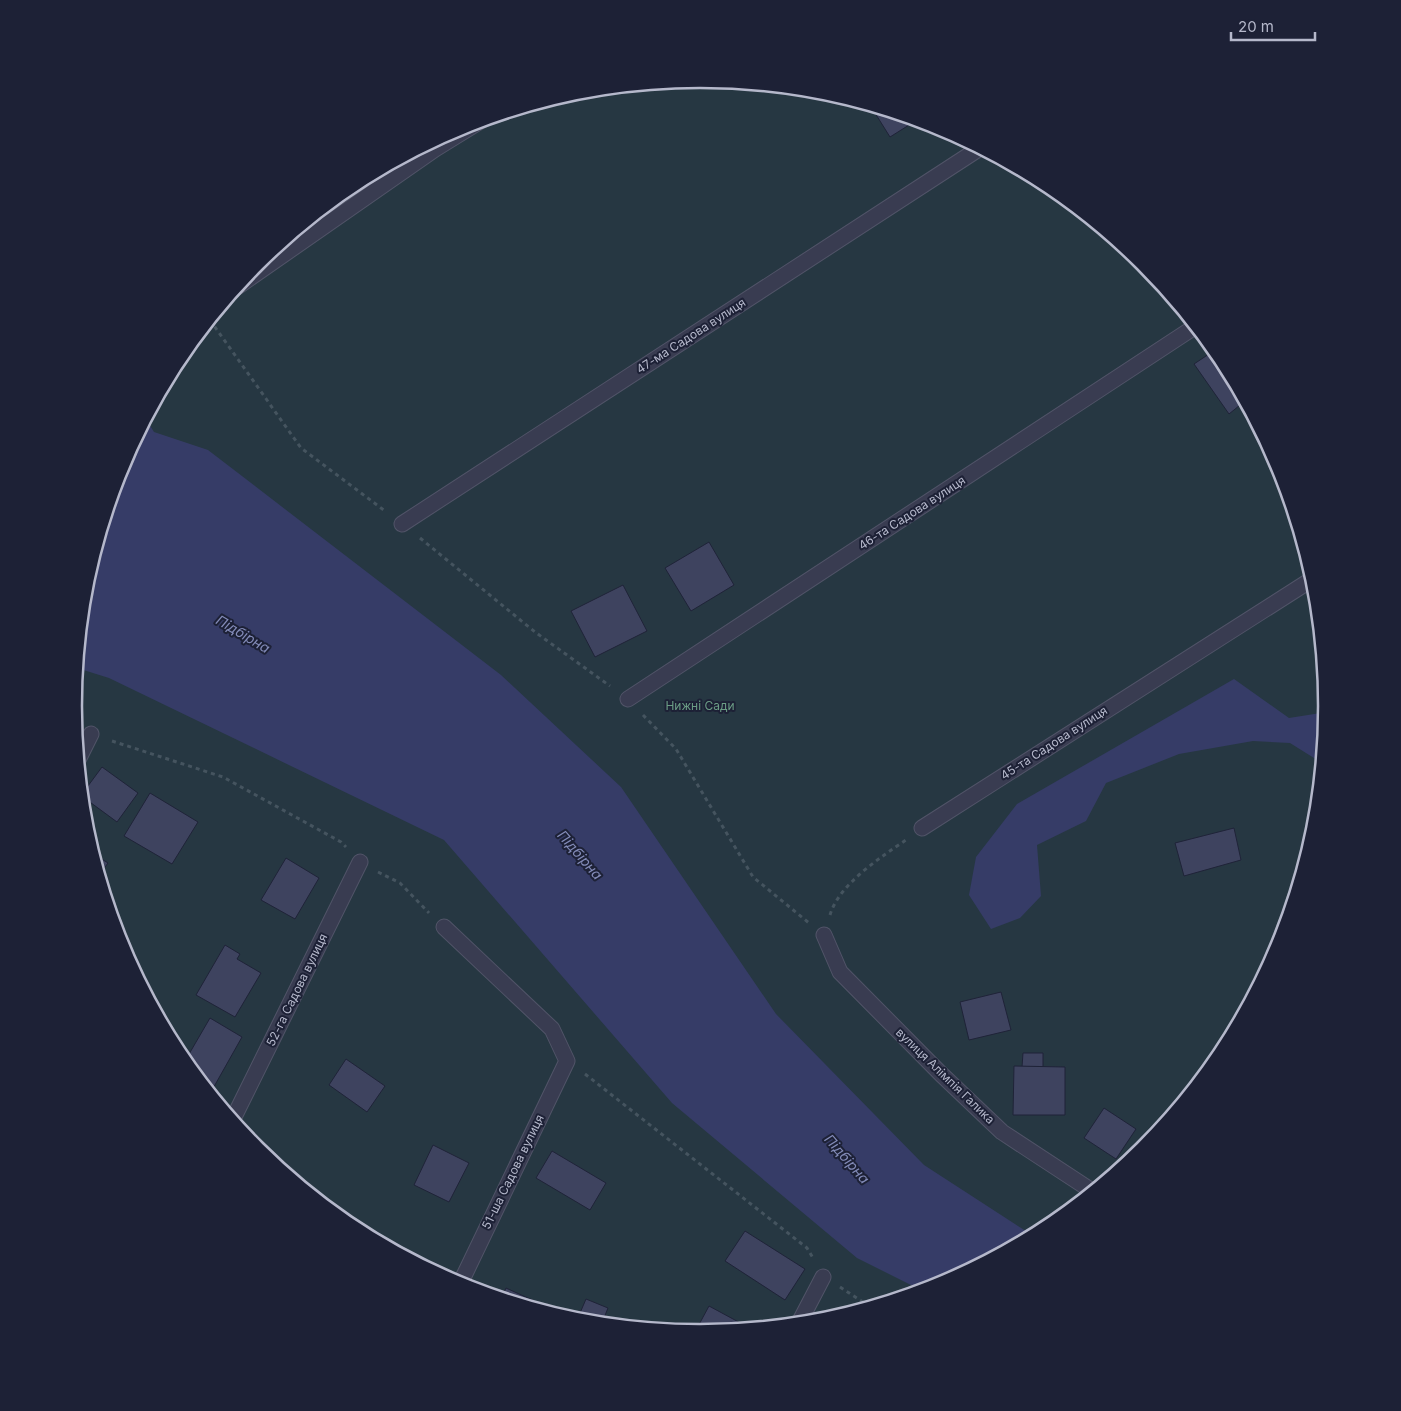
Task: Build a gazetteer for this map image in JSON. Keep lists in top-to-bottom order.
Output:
{
  "streets": {
    "street": [
      "47-ма Садова вулиця",
      "46-та Садова вулиця",
      "45-та Садова вулиця",
      "52-га Садова вулиця",
      "вулиця Алімпія Галика",
      "51-ша Садова вулиця"
    ]
  },
  "water": ["Підбірна"],
  "parks": ["Нижні Сади"],
  "scale_bar": "20 m"
}
